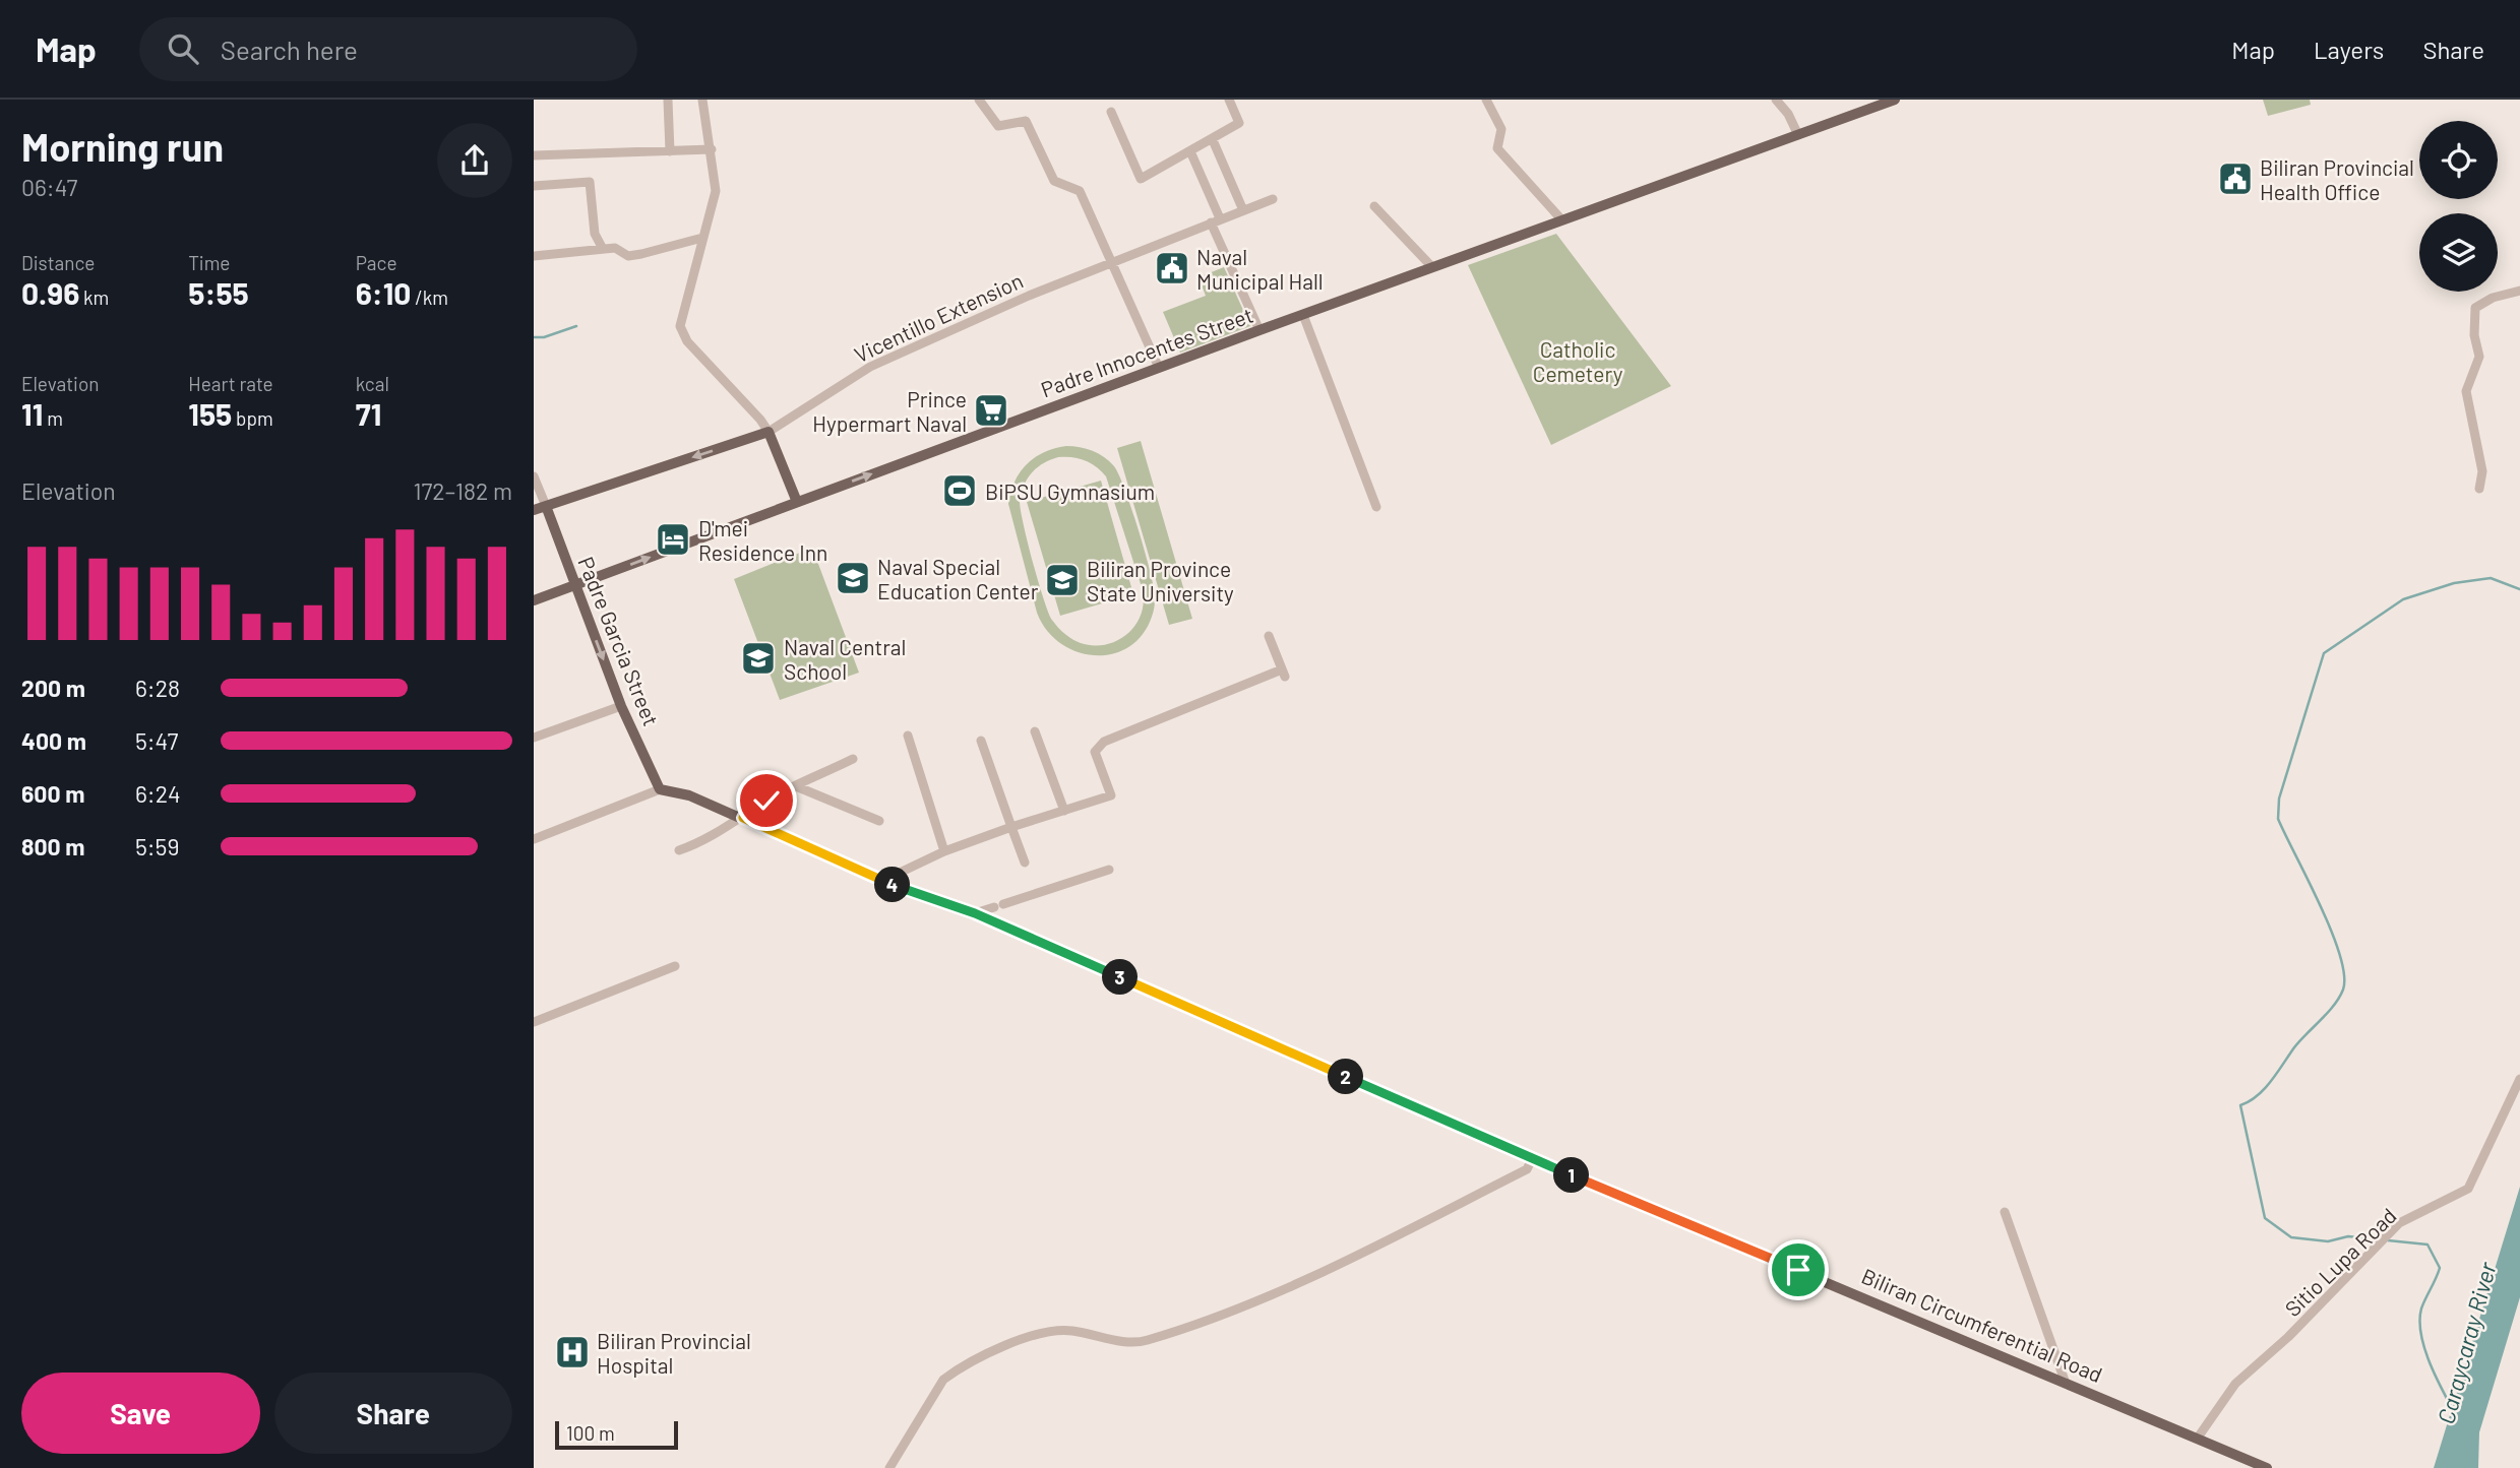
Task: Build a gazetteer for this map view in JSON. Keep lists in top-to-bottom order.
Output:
{
  "streets": {
    "main road": [
      "Vicentillo Extension",
      "Padre Innocentes Street",
      "Padre Garcia Street",
      "Biliran Circumferential Road"
    ],
    "street": ["Sitio Lupa Road"]
  },
  "crossings": [
    ["Vicentillo Extension", "Padre Garcia Street"],
    ["Padre Innocentes Street", "Padre Garcia Street"],
    ["Padre Garcia Street", "Biliran Circumferential Road"],
    ["Sitio Lupa Road", "Biliran Circumferential Road"]
  ],
  "one_way": ["Padre Innocentes Street", "Padre Garcia Street"],
  "water": ["Caraycaray River"],
  "parks": ["Catholic Cemetery"],
  "places": {
    "public building": ["Biliran Provincial Health Office", "Naval Municipal Hall"],
    "supermarket": ["Prince Hypermart Naval"],
    "sports": ["BiPSU Gymnasium"],
    "hotel": ["D'mei Residence Inn"],
    "school or university": ["Naval Special Education Center", "Biliran Province State University", "Naval Central School"],
    "hospital": ["Biliran Provincial Hospital"]
  },
  "scale_bar": "100 m",
  "page": {
    "header": "Map",
    "search": "Search here",
    "nav": ["Map", "Layers", "Share"],
    "heading": ["Morning run", "06:47"],
    "stats": [
      ["Distance", "0.96 km"],
      ["Time", "5:55"],
      ["Pace", "6:10 /km"],
      ["Elevation", "11 m"],
      ["Heart rate", "155 bpm"],
      ["kcal", "71"]
    ],
    "chart": ["Elevation", "172–182 m"],
    "list": [
      {
        "name": "200 m",
        "note": "6:28"
      },
      {
        "name": "400 m",
        "note": "5:47"
      },
      {
        "name": "600 m",
        "note": "6:24"
      },
      {
        "name": "800 m",
        "note": "5:59"
      }
    ],
    "pins": [
      "4",
      "3",
      "2",
      "1"
    ],
    "buttons": ["Save", "Share"],
    "scale": "100 m"
  }
}
